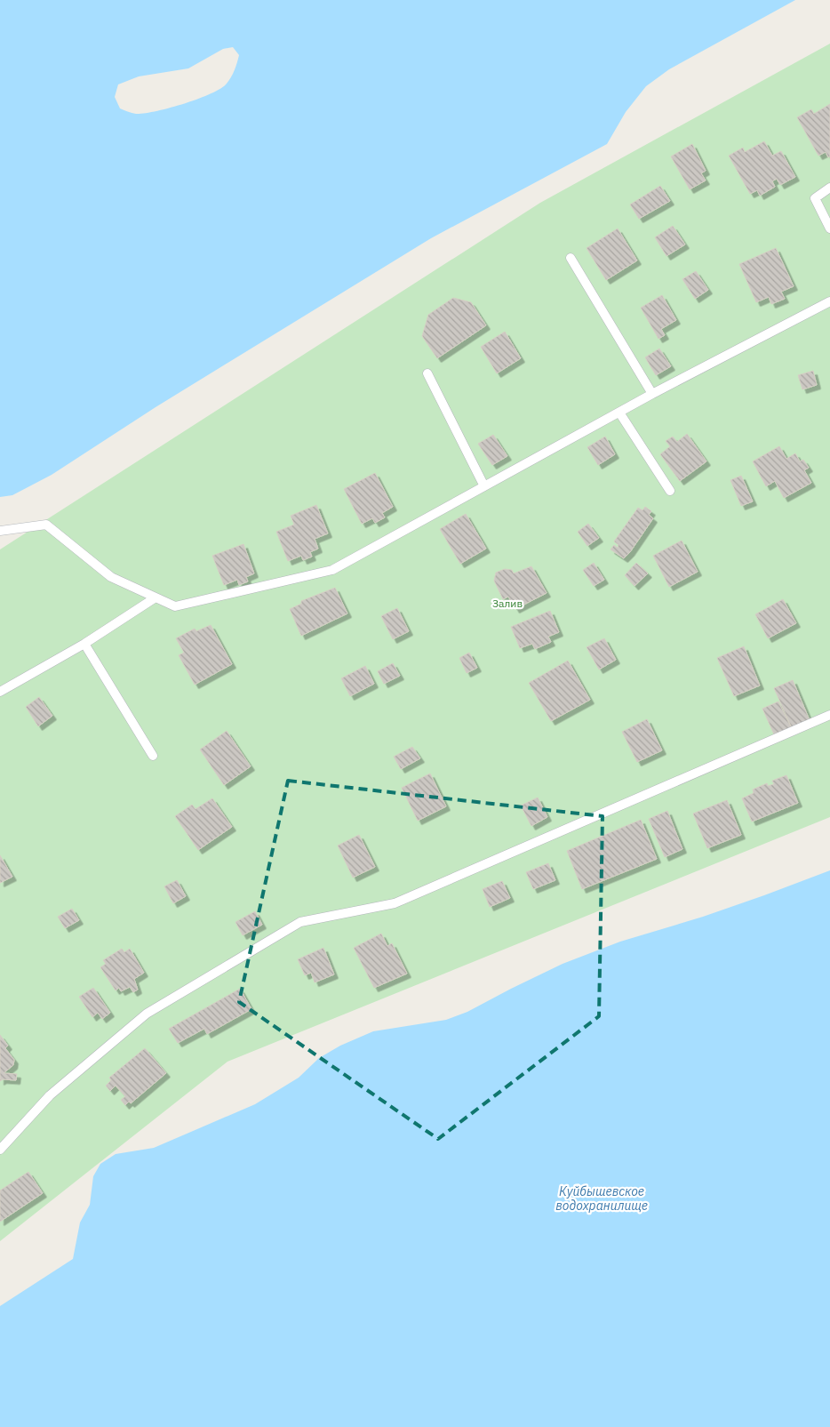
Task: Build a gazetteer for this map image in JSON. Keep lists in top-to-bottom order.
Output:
{
  "water": ["Куйбышевское водохранилище"],
  "parks": ["Залив"]
}
